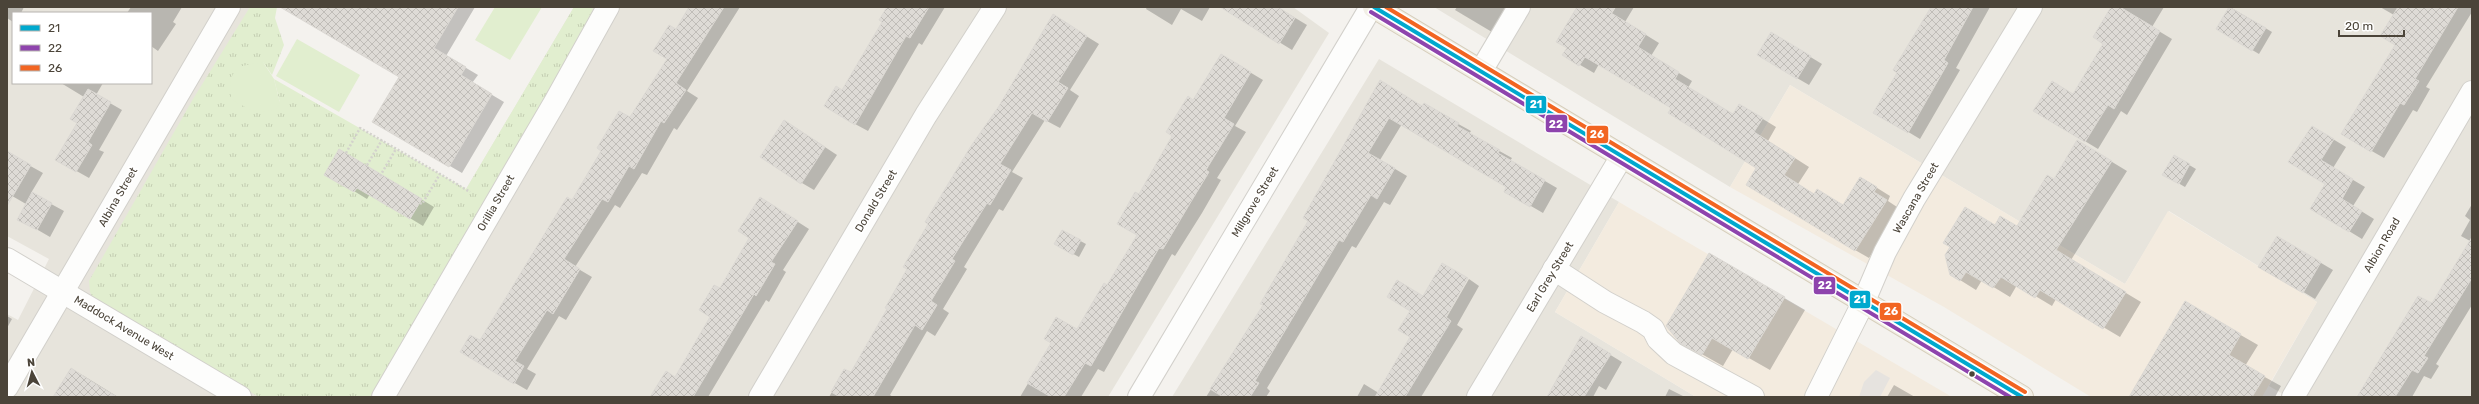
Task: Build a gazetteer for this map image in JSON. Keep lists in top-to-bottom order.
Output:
{
  "streets": {
    "street": [
      "Albina Street",
      "Wascana Street",
      "Donald Street",
      "Millgrove Street",
      "Orillia Street",
      "Albion Road",
      "Earl Grey Street",
      "Maddock Avenue West"
    ]
  },
  "crossings": [
    ["Albina Street", "Maddock Avenue West"]
  ],
  "lines": ["transit line 21", "transit line 26", "transit line 22"],
  "legend": ["21", "22", "26"],
  "scale_bar": "20 m",
  "north": "top"
}
